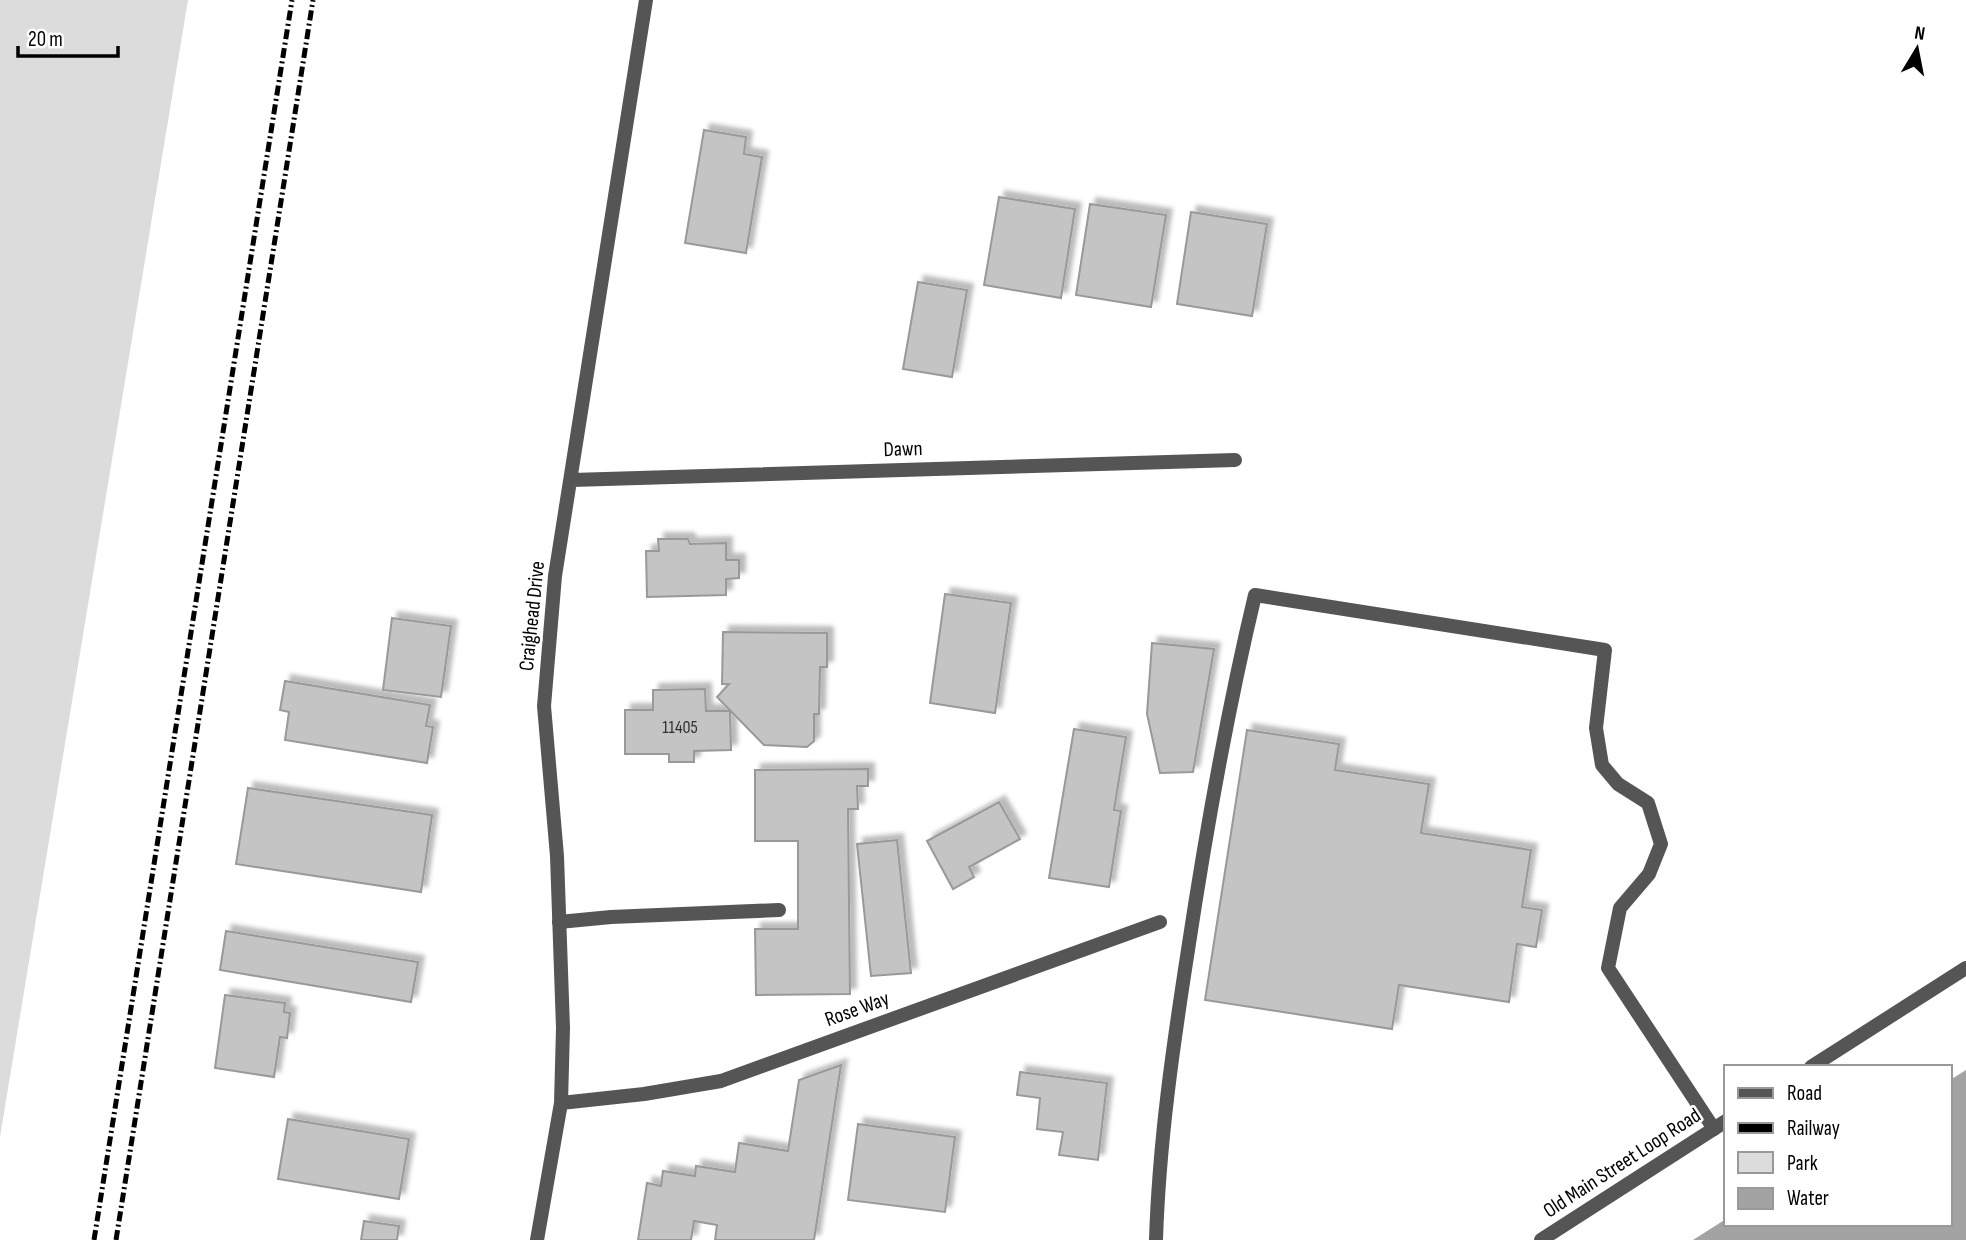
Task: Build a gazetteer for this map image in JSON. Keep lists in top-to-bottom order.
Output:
{
  "streets": {
    "street": [
      "Dawn",
      "Craighead Drive",
      "Rose Way",
      "Old Main Street Loop Road"
    ]
  },
  "crossings": [
    ["Dawn", "Craighead Drive"],
    ["Craighead Drive", "Rose Way"]
  ],
  "house_numbers": ["11405"],
  "legend": [
    "Road",
    "Railway",
    "Park",
    "Water"
  ],
  "scale_bar": "20 m",
  "north": "top"
}
